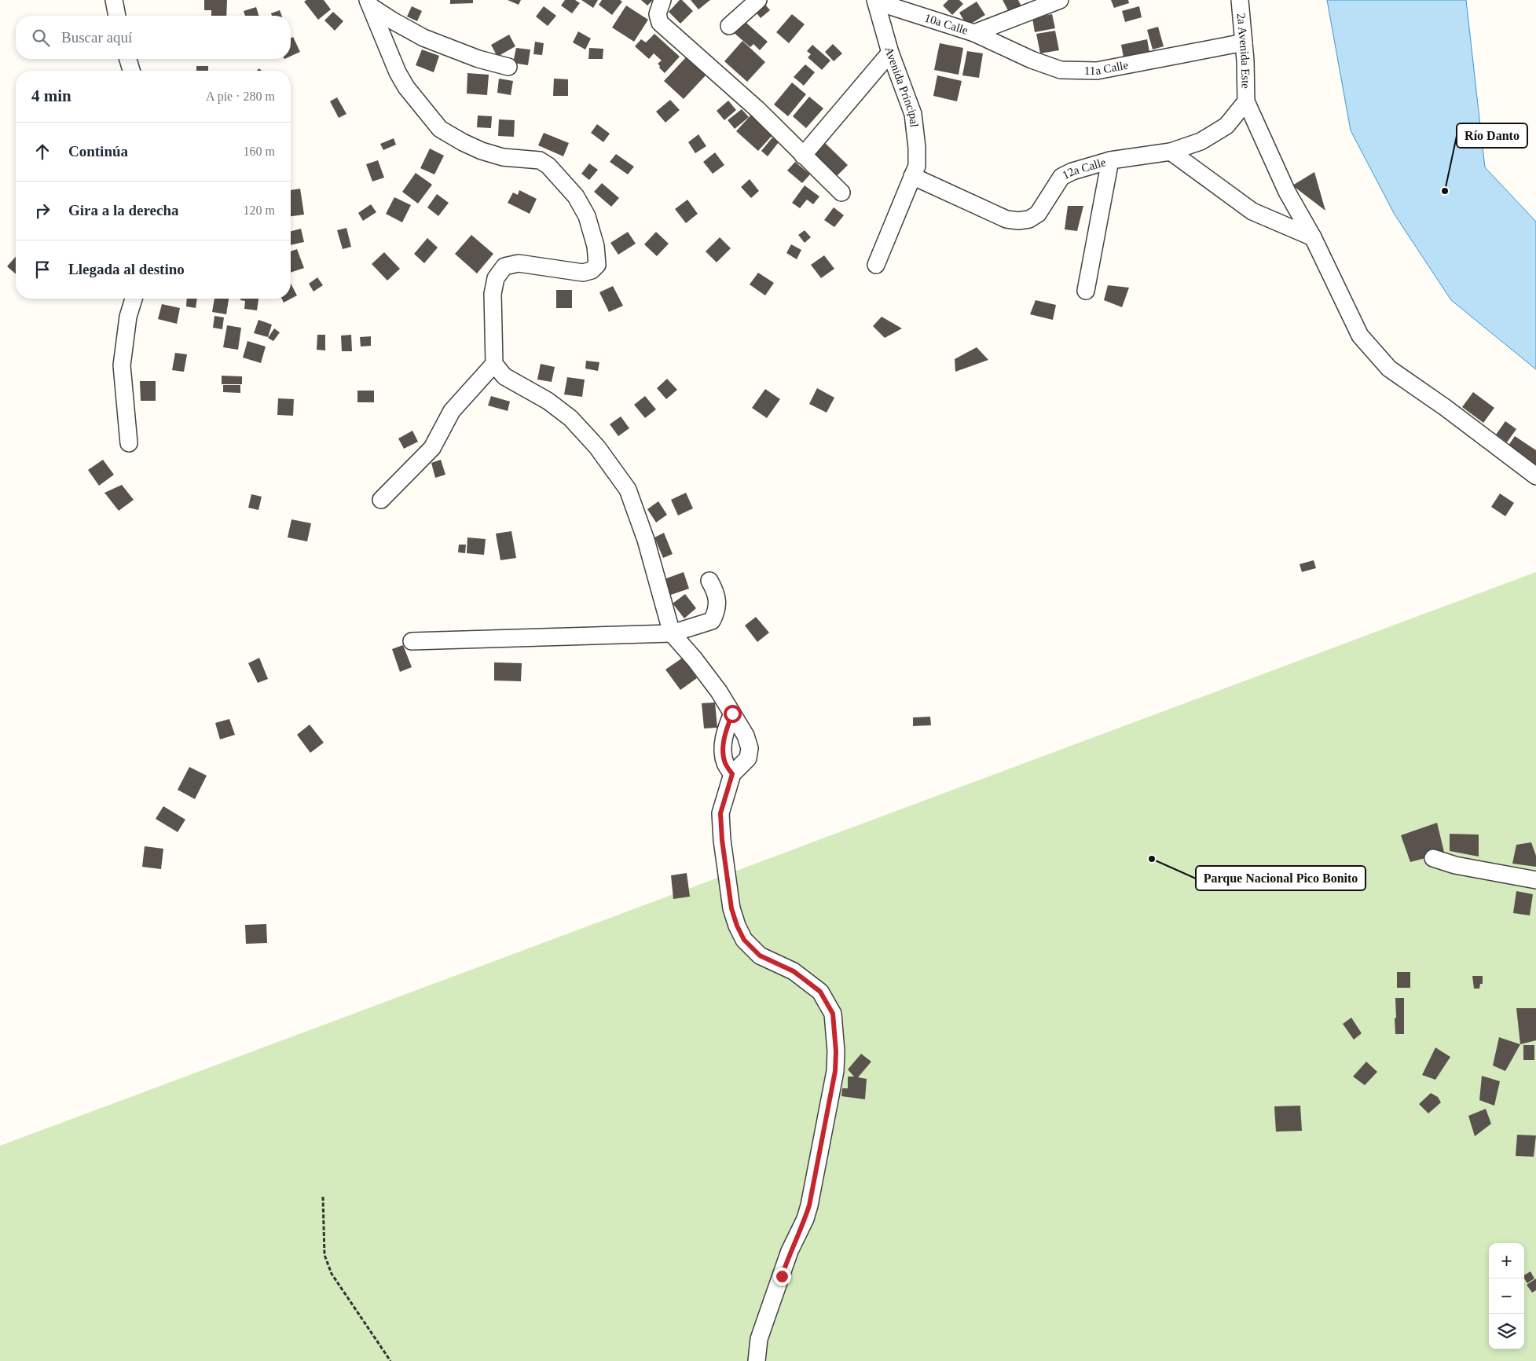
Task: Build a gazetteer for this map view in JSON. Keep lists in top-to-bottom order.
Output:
{
  "streets": {
    "street": [
      "10a Calle",
      "2a Avenida Este",
      "11a Calle",
      "Avenida Principal",
      "12a Calle"
    ]
  },
  "crossings": [
    ["10a Calle", "11a Calle"],
    ["10a Calle", "Avenida Principal"],
    ["2a Avenida Este", "11a Calle"],
    ["2a Avenida Este", "12a Calle"],
    ["Avenida Principal", "12a Calle"]
  ],
  "places": ["Río Danto", "Parque Nacional Pico Bonito"],
  "page": {
    "search": "Buscar aquí",
    "heading": ["4 min", "A pie · 280 m"],
    "list": [
      ["Continúa", "160 m"],
      ["Gira a la derecha", "120 m"],
      "Llegada al destino"
    ],
    "map_buttons": ["+", "−"]
  }
}
